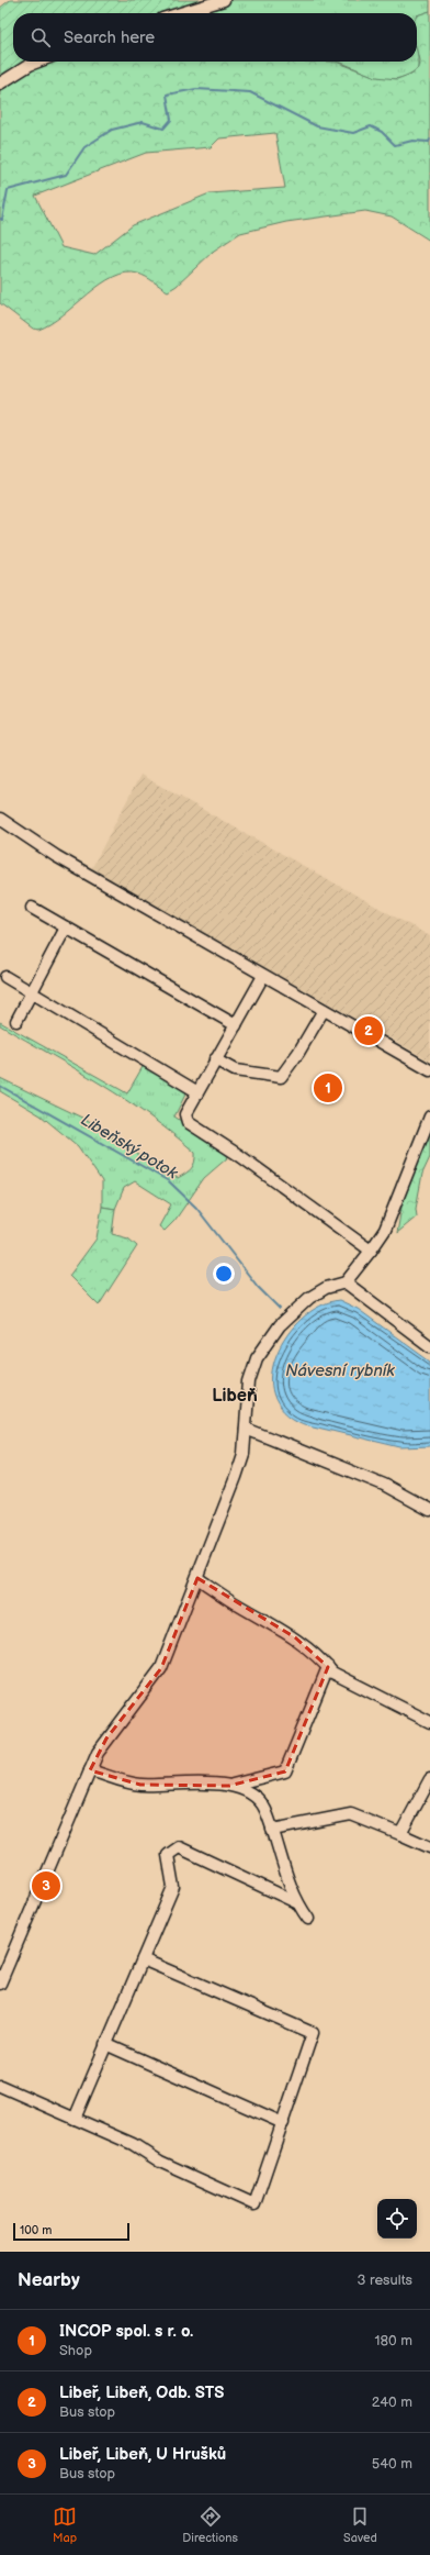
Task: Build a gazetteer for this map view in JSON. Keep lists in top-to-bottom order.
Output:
{
  "districts": ["Libeň"],
  "water": ["Libeňský potok", "Návesní rybník"],
  "scale_bar": "100 m",
  "page": {
    "search": "Search here",
    "pins": ["2", "1", "3"],
    "scale": "100 m",
    "heading": ["Nearby", "3 results"],
    "list": [
      {
        "mark": "1",
        "name": "INCOP spol. s r. o.",
        "note": "Shop",
        "value": "180 m"
      },
      {
        "mark": "2",
        "name": "Libeř, Libeň, Odb. STS",
        "note": "Bus stop",
        "value": "240 m"
      },
      {
        "mark": "3",
        "name": "Libeř, Libeň, U Hrušků",
        "note": "Bus stop",
        "value": "540 m"
      }
    ],
    "nav": ["Map", "Directions", "Saved"]
  }
}
